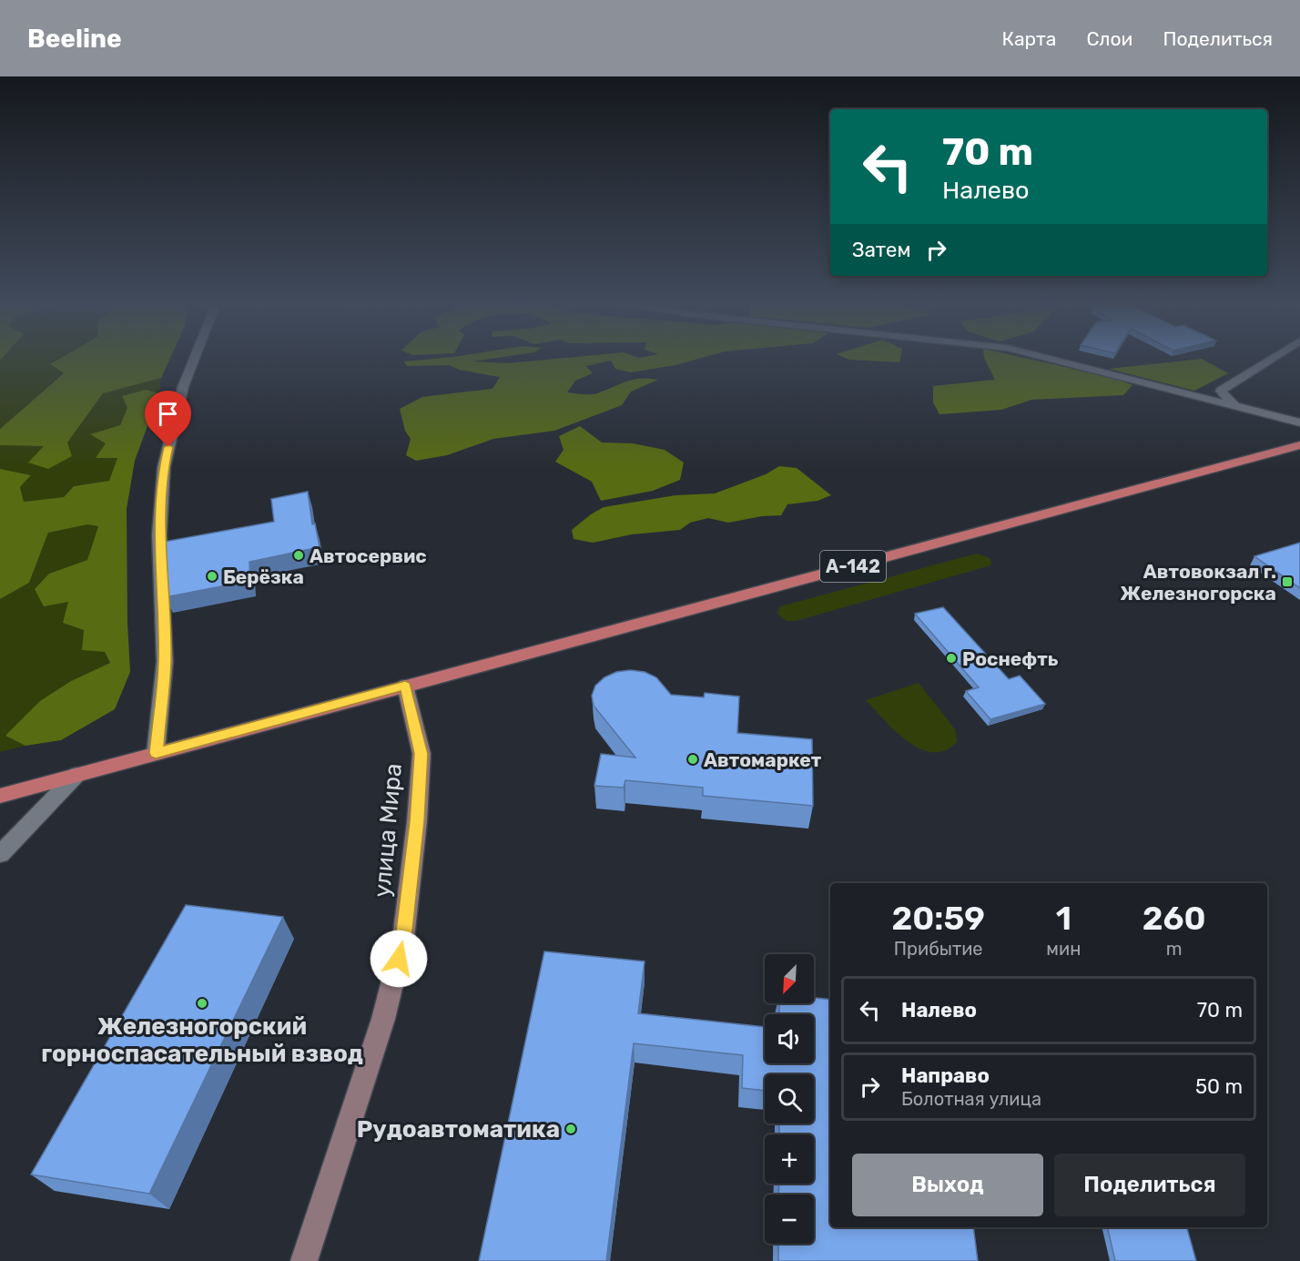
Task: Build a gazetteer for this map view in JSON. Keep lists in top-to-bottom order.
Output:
{
  "streets": {
    "highway": ["А-142"],
    "main road": ["улица Мира"]
  },
  "crossings": [
    ["А-142", "улица Мира"]
  ],
  "places": {
    "other": [
      "Автосервис",
      "Берёзка",
      "Роснефть",
      "Автомаркет",
      "Железногорский горноспасательный взвод",
      "Рудоавтоматика"
    ],
    "transit": ["Автовокзал г. Железногорска"]
  },
  "north": "bottom left",
  "page": {
    "header": "Beeline",
    "nav": ["Карта", "Слои", "Поделиться"],
    "turn": ["70 m", "Налево"],
    "then": "Затем",
    "eta": [
      "20:59",
      "Прибытие",
      "1",
      "мин",
      "260",
      "m"
    ],
    "map_buttons": ["+", "−"],
    "list": [
      {
        "name": "Налево",
        "value": "70 m"
      },
      {
        "name": "Направо",
        "note": "Болотная улица",
        "value": "50 m"
      }
    ],
    "buttons": ["Выход", "Поделиться"]
  }
}
